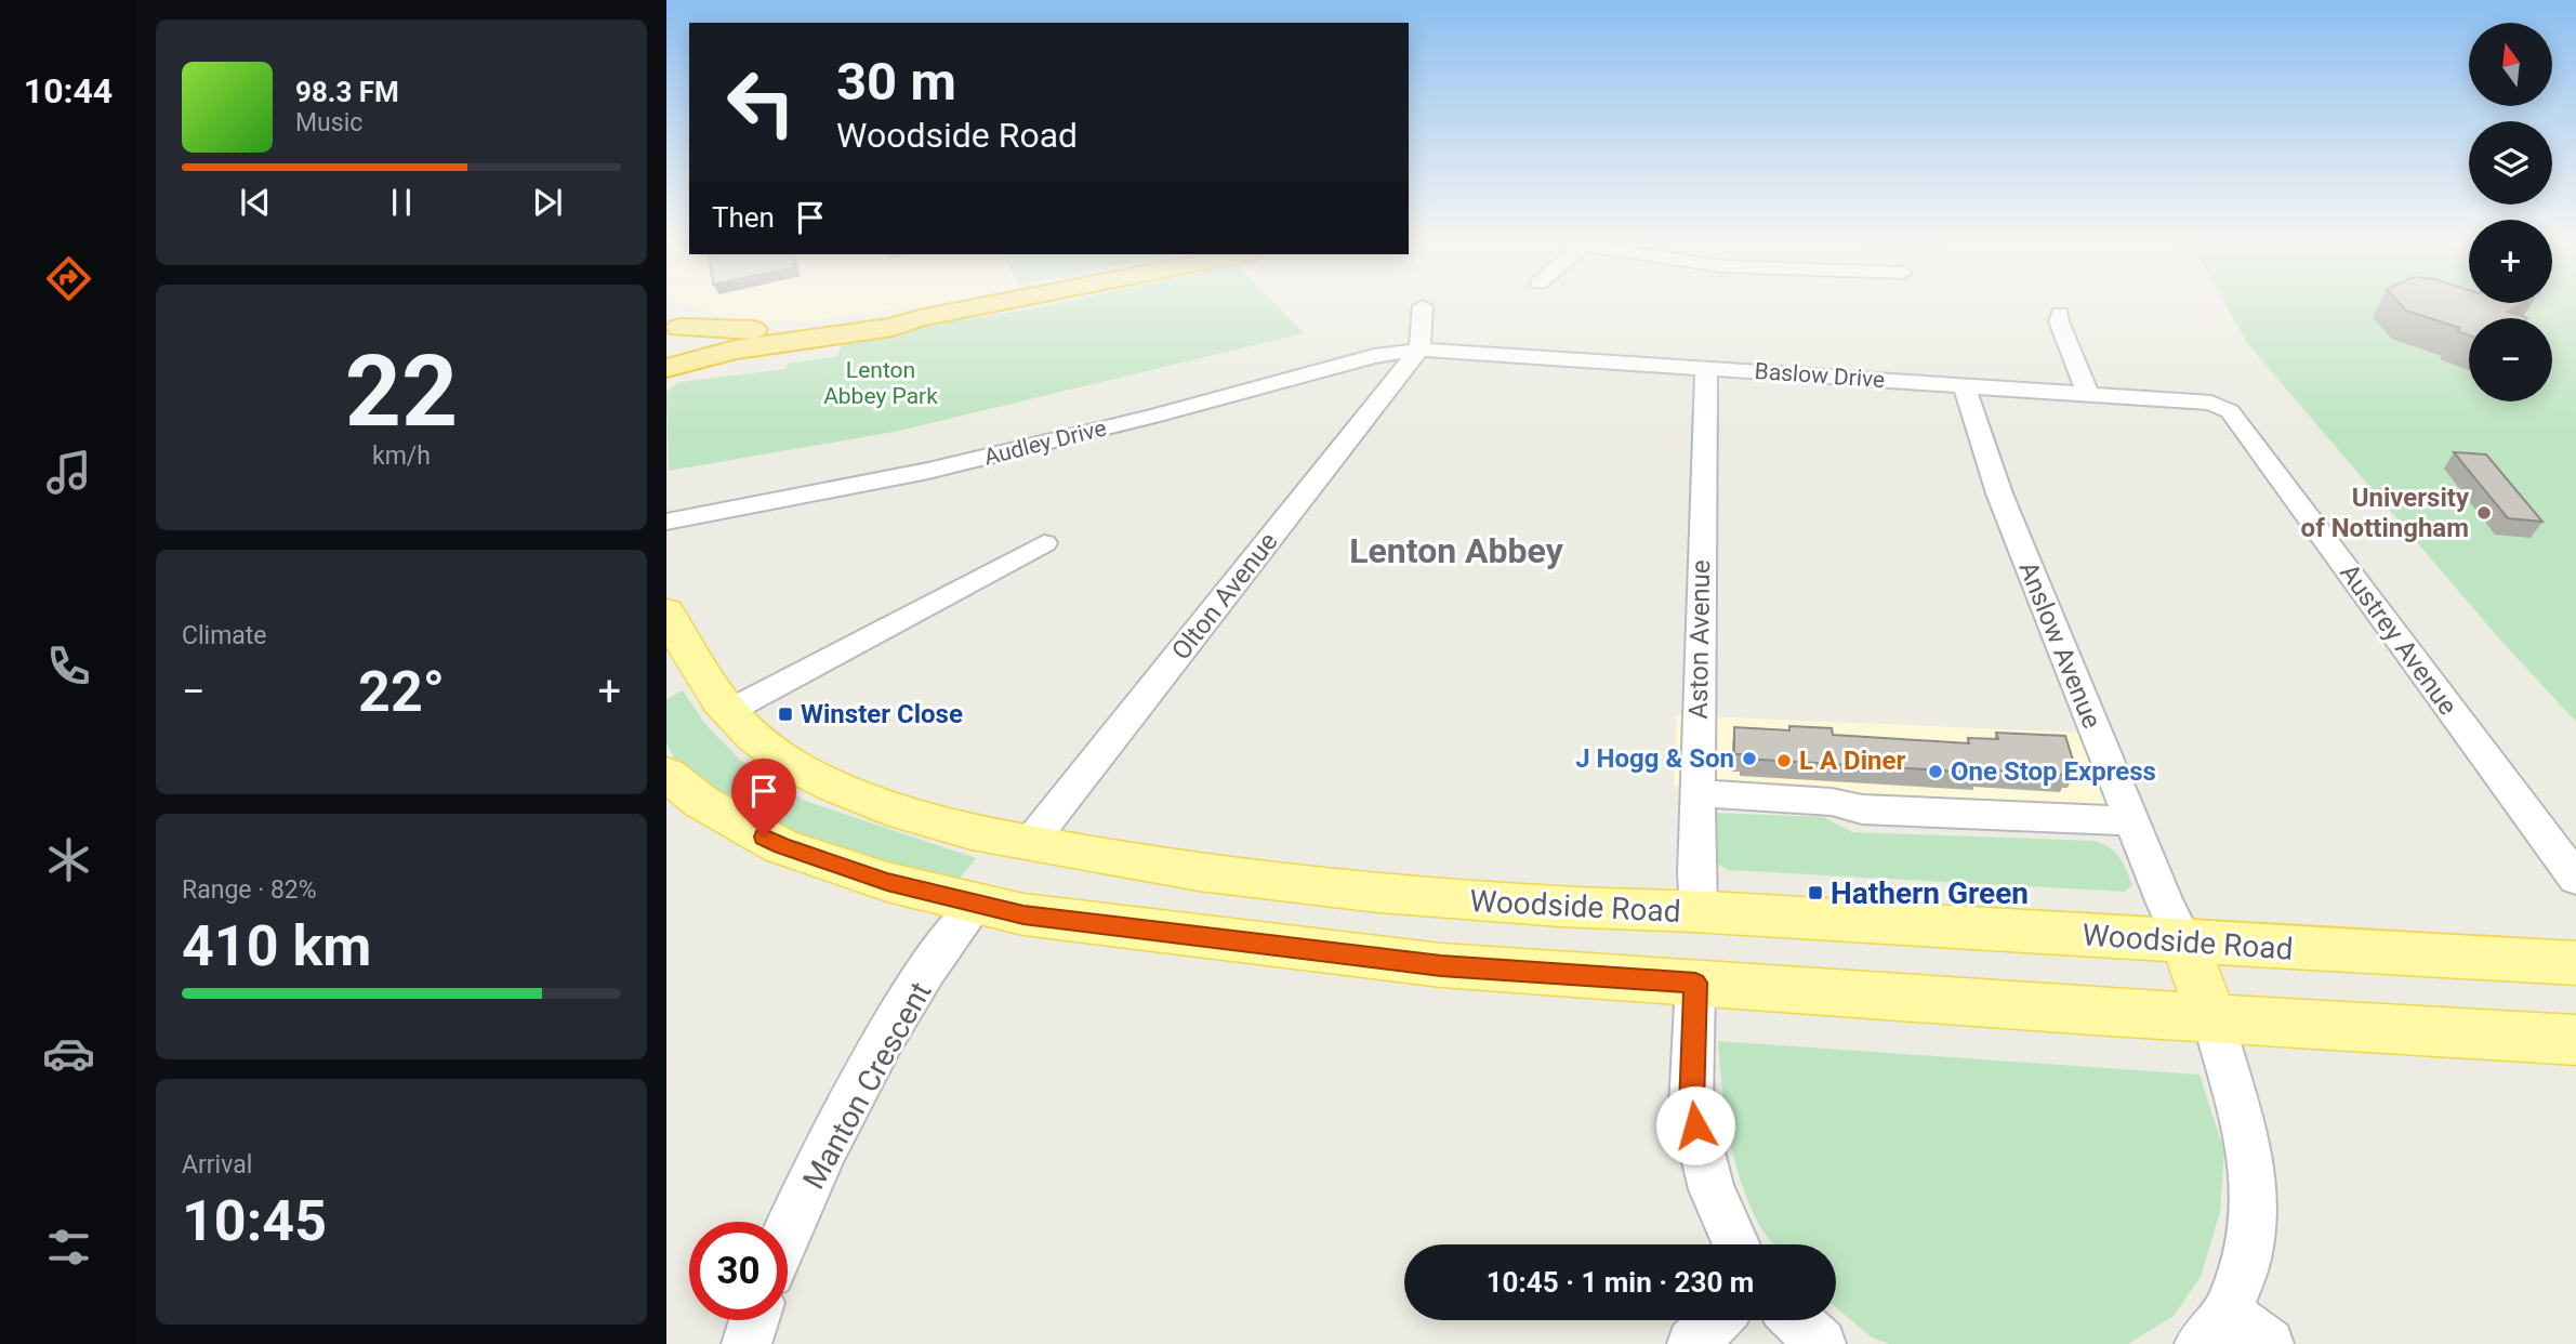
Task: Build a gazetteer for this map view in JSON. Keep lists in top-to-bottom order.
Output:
{
  "streets": {
    "main road": ["Woodside Road"],
    "street": [
      "Baslow Drive",
      "Audley Drive",
      "Olton Avenue",
      "Aston Avenue",
      "Austrey Avenue",
      "Anslow Avenue",
      "Manton Crescent"
    ]
  },
  "crossings": [
    ["Baslow Drive", "Audley Drive"],
    ["Baslow Drive", "Olton Avenue"],
    ["Baslow Drive", "Aston Avenue"],
    ["Baslow Drive", "Austrey Avenue"],
    ["Baslow Drive", "Anslow Avenue"],
    ["Audley Drive", "Olton Avenue"],
    ["Olton Avenue", "Woodside Road"],
    ["Aston Avenue", "Woodside Road"],
    ["Anslow Avenue", "Woodside Road"]
  ],
  "districts": ["Lenton Abbey"],
  "parks": ["Lenton Abbey Park"],
  "places": {
    "other": [
      "University of Nottingham",
      "J Hogg & Son",
      "L A Diner",
      "One Stop Express"
    ],
    "transit": ["Winster Close", "Hathern Green"]
  },
  "north": "top",
  "page": {
    "tabs": "10:44",
    "map_buttons": ["+", "−"],
    "turn": ["30 m", "Woodside Road"],
    "song": ["98.3 FM", "Music"],
    "then": "Then",
    "tile": [
      ["22", "km/h"],
      "Climate",
      ["Range · 82%", "410 km"],
      ["Arrival", "10:45"]
    ],
    "heat": ["−", "22°", "+"],
    "limit": "30",
    "trip": "10:45 · 1 min · 230 m"
  }
}
